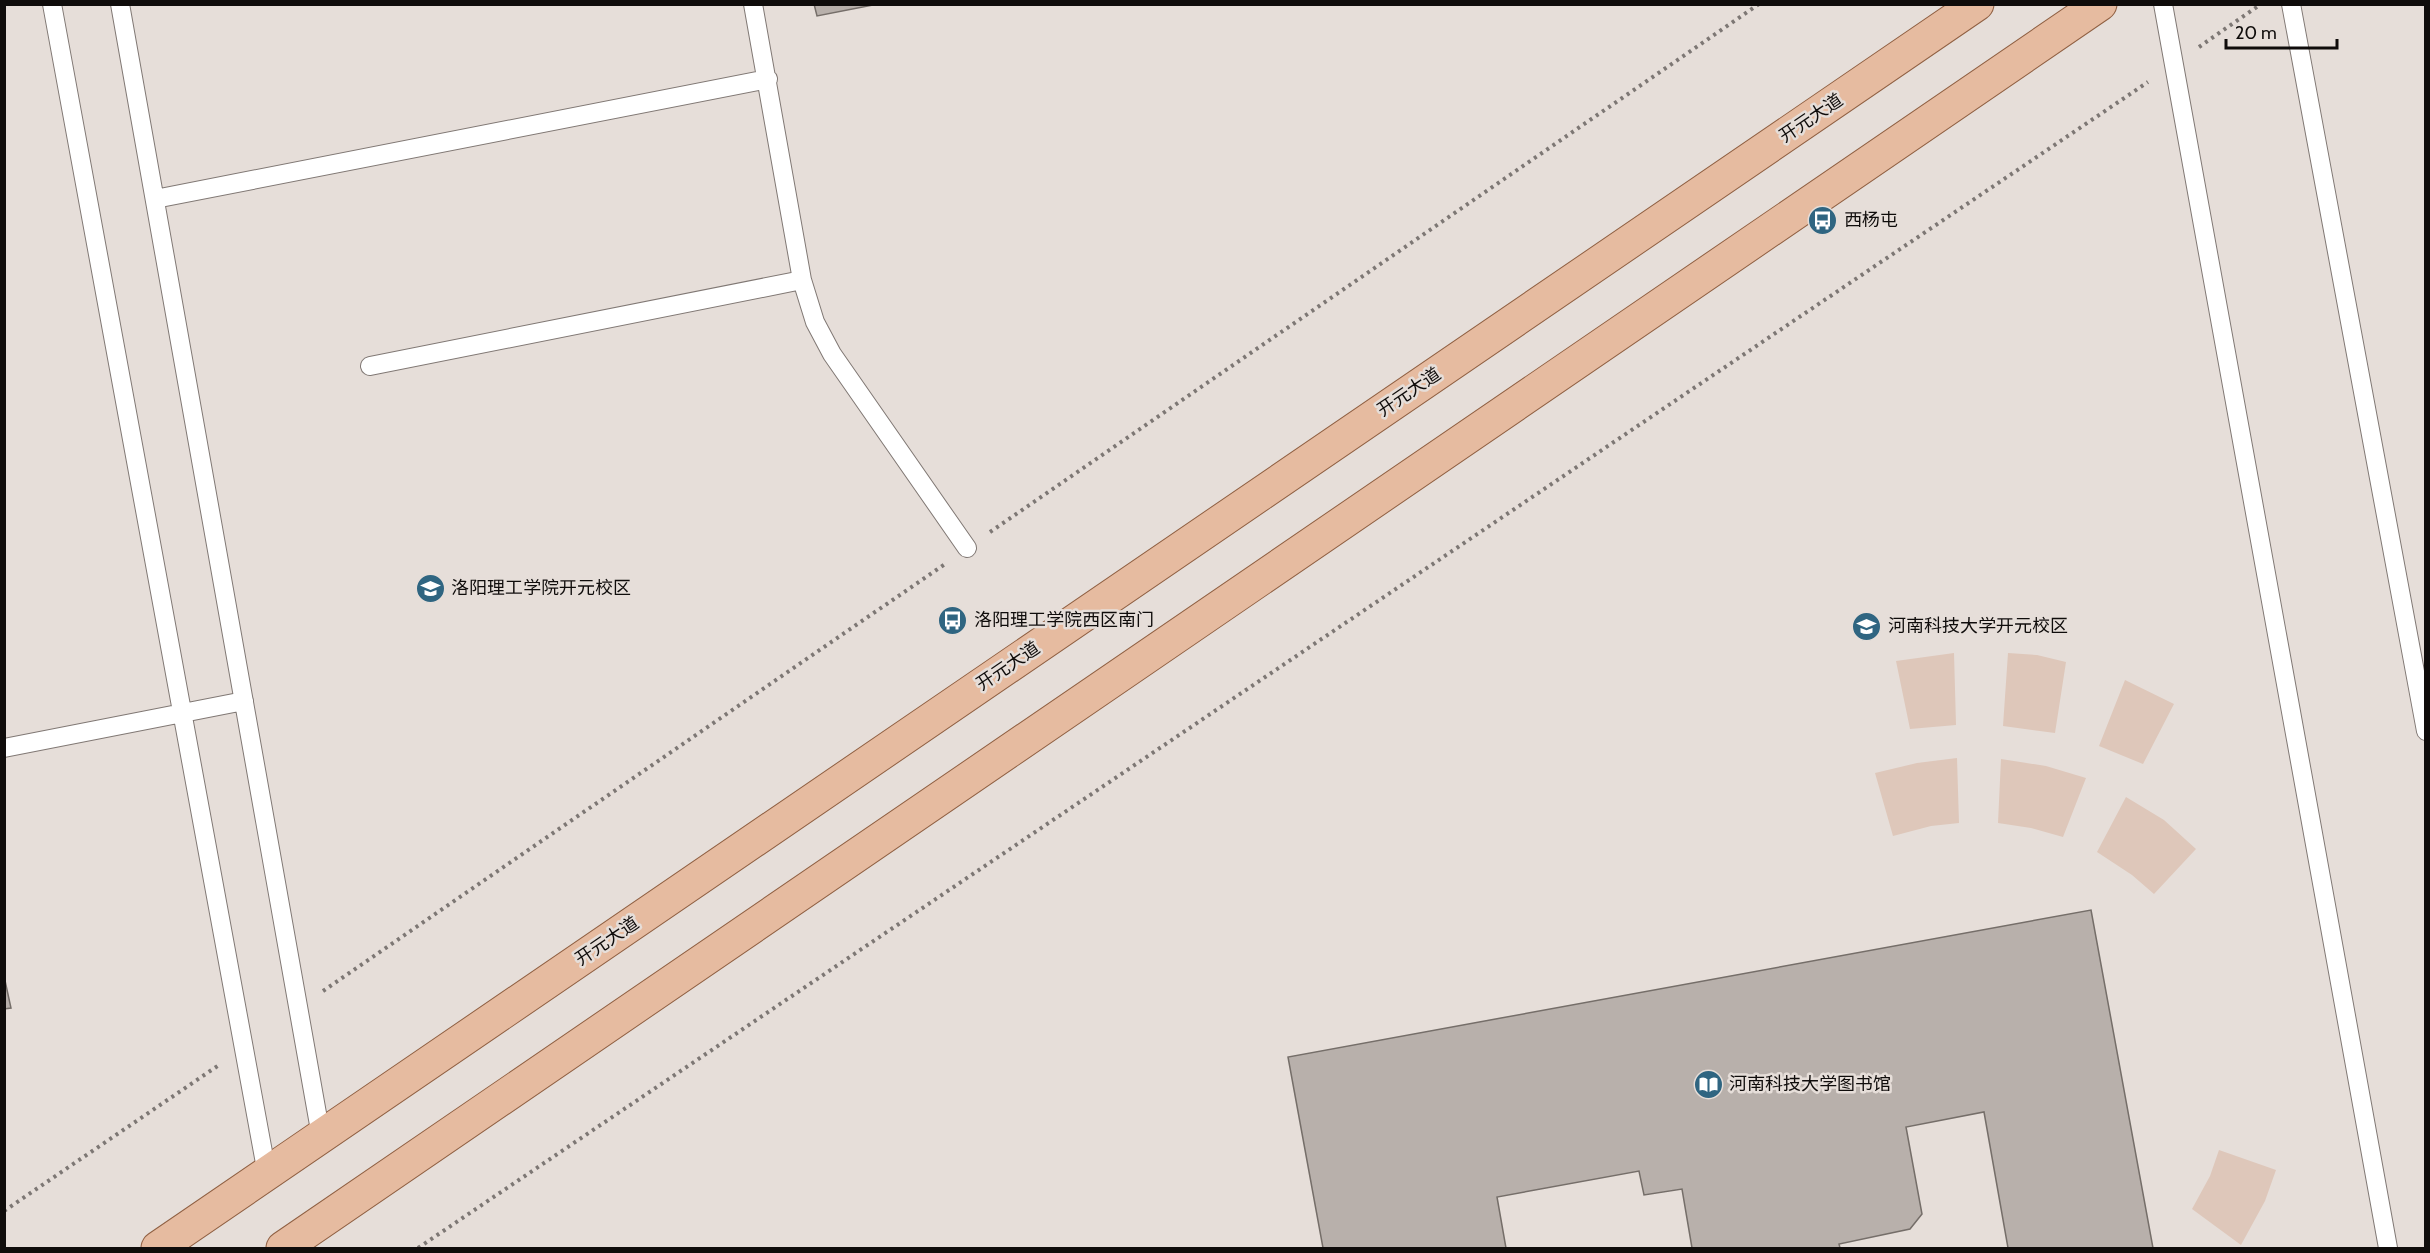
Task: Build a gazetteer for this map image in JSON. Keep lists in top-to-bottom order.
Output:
{
  "streets": {
    "main road": ["开元大道"]
  },
  "places": {
    "bus stop": ["西杨屯", "洛阳理工学院西区南门"],
    "school or university": ["洛阳理工学院开元校区", "河南科技大学开元校区"],
    "library": ["河南科技大学图书馆"]
  },
  "scale_bar": "20 m"
}
